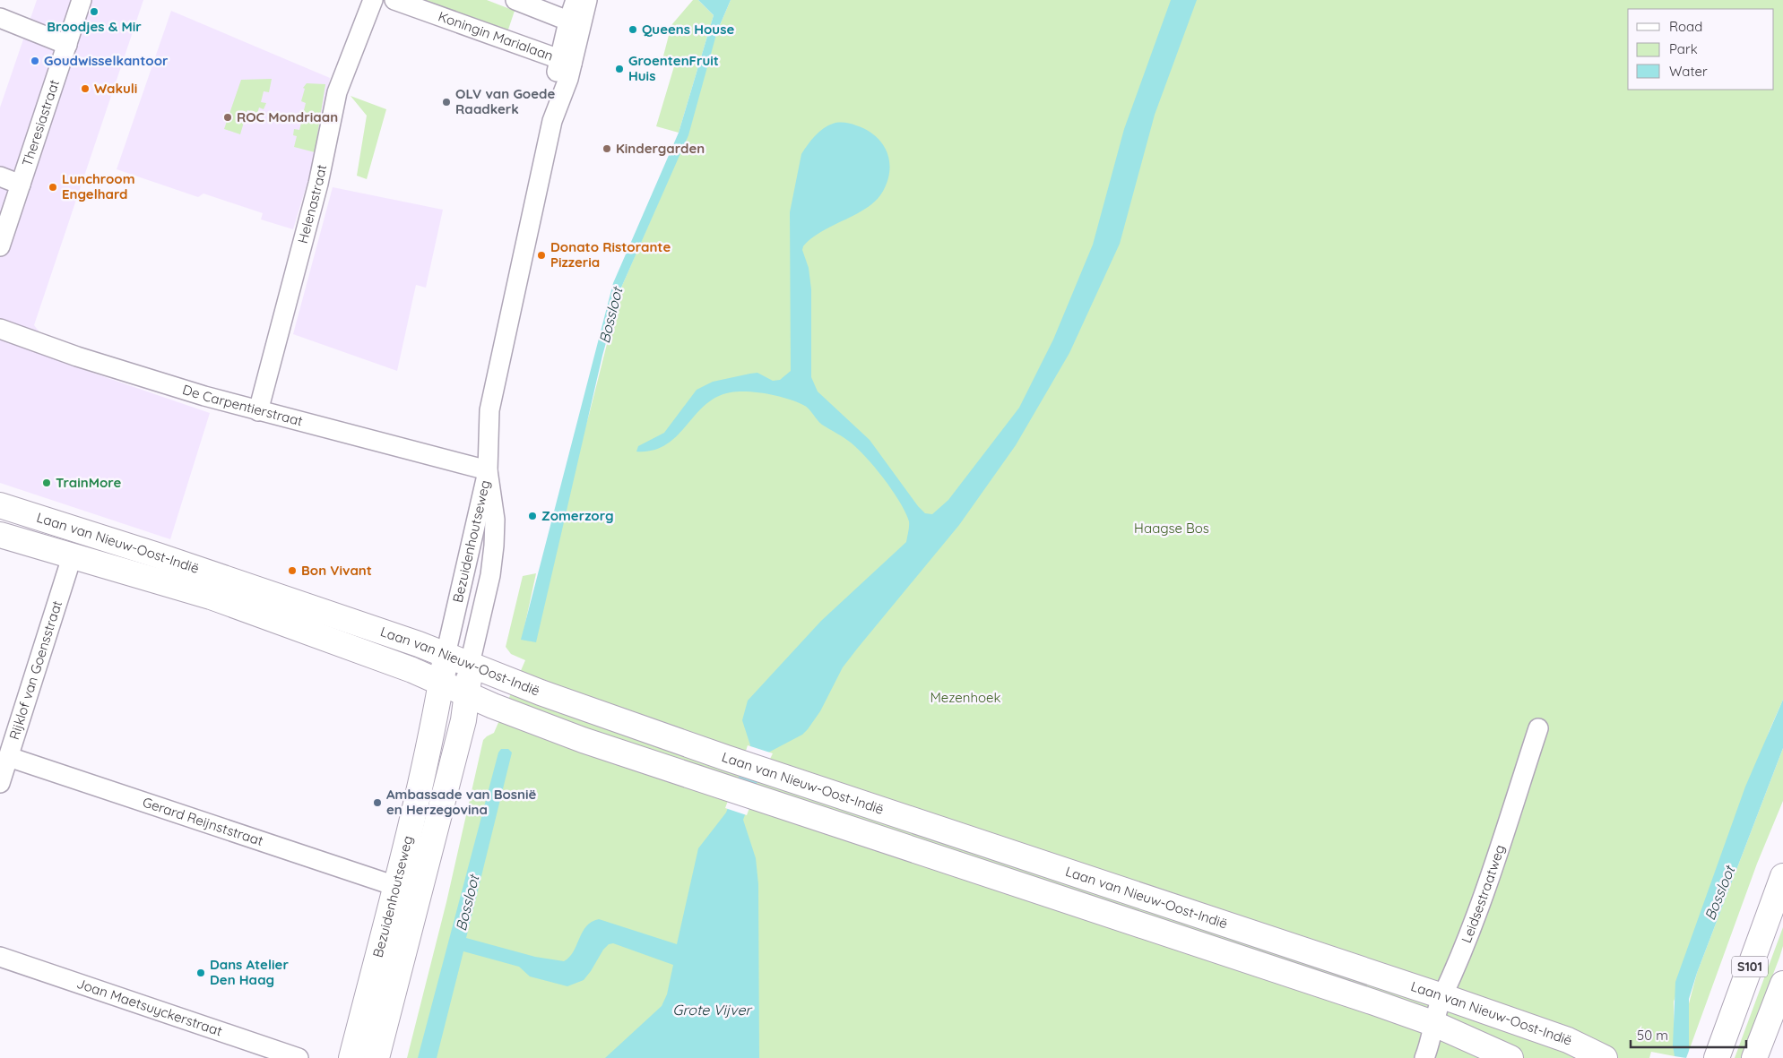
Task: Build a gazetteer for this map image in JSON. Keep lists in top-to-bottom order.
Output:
{
  "streets": {
    "main road": ["Bezuidenhoutseweg", "Laan van Nieuw-Oost-Indië", "S101"],
    "street": [
      "Koningin Marialaan",
      "Theresiastraat",
      "Helenastraat",
      "De Carpentierstraat",
      "Rijklof van Goensstraat",
      "Gerard Reijnststraat",
      "Leidsestraatweg",
      "Joan Maetsuyckerstraat"
    ]
  },
  "crossings": [
    ["Koningin Marialaan", "Bezuidenhoutseweg"],
    ["Helenastraat", "De Carpentierstraat"],
    ["De Carpentierstraat", "Bezuidenhoutseweg"],
    ["Bezuidenhoutseweg", "Laan van Nieuw-Oost-Indië"],
    ["Bezuidenhoutseweg", "Gerard Reijnststraat"],
    ["Laan van Nieuw-Oost-Indië", "Rijklof van Goensstraat"],
    ["Laan van Nieuw-Oost-Indië", "Leidsestraatweg"],
    ["Rijklof van Goensstraat", "Gerard Reijnststraat"]
  ],
  "water": ["Bossloot", "Grote Vijver"],
  "parks": ["Haagse Bos", "Mezenhoek"],
  "places": [
    "Broodjes & Mir",
    "Queens House",
    "Goudwisselkantoor",
    "GroentenFruit Huis",
    "Wakuli",
    "OLV van Goede Raadkerk",
    "ROC Mondriaan",
    "Kindergarden",
    "Lunchroom Engelhard",
    "Donato Ristorante Pizzeria",
    "TrainMore",
    "Zomerzorg",
    "Bon Vivant",
    "Ambassade van Bosnië en Herzegovina",
    "Dans Atelier Den Haag"
  ],
  "legend": ["Road", "Park", "Water"],
  "scale_bar": "50 m"
}
